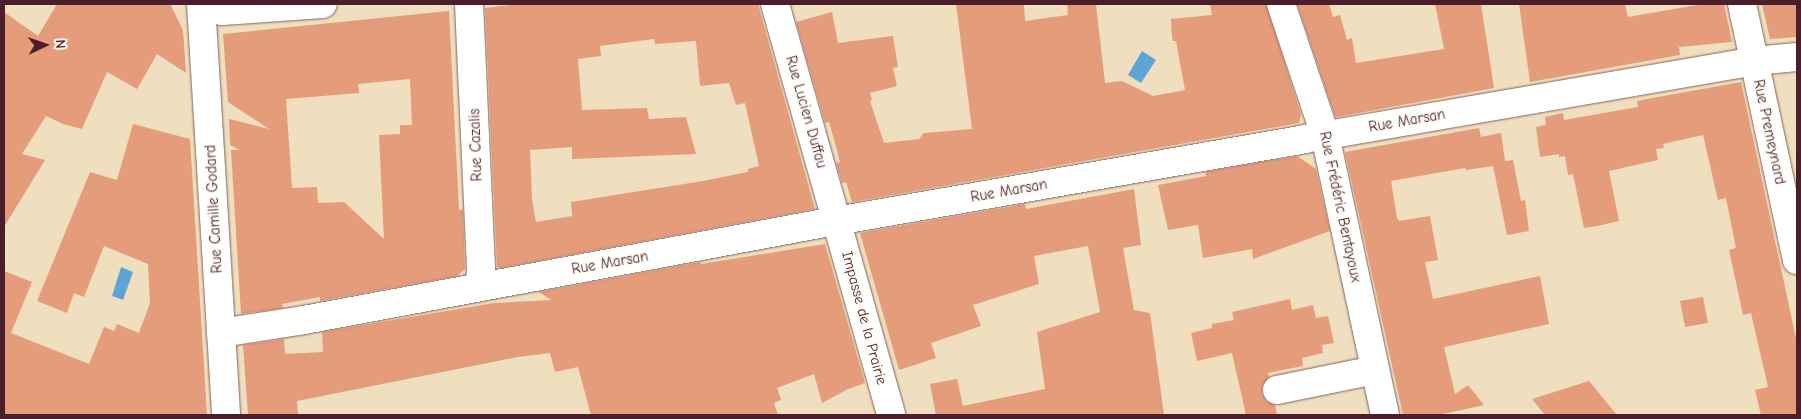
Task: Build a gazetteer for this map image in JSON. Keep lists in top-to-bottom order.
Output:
{
  "streets": {
    "street": [
      "Rue Lucien Duffau",
      "Rue Marsan",
      "Rue Premeynard",
      "Rue Cazalis",
      "Rue Frédéric Bentayoux",
      "Rue Camille Godard",
      "Impasse de la Prairie"
    ]
  },
  "crossings": [
    ["Rue Lucien Duffau", "Rue Marsan"],
    ["Rue Lucien Duffau", "Impasse de la Prairie"],
    ["Rue Marsan", "Rue Premeynard"],
    ["Rue Marsan", "Rue Cazalis"],
    ["Rue Marsan", "Rue Frédéric Bentayoux"],
    ["Rue Marsan", "Rue Camille Godard"],
    ["Rue Marsan", "Impasse de la Prairie"]
  ],
  "north": "right"
}
